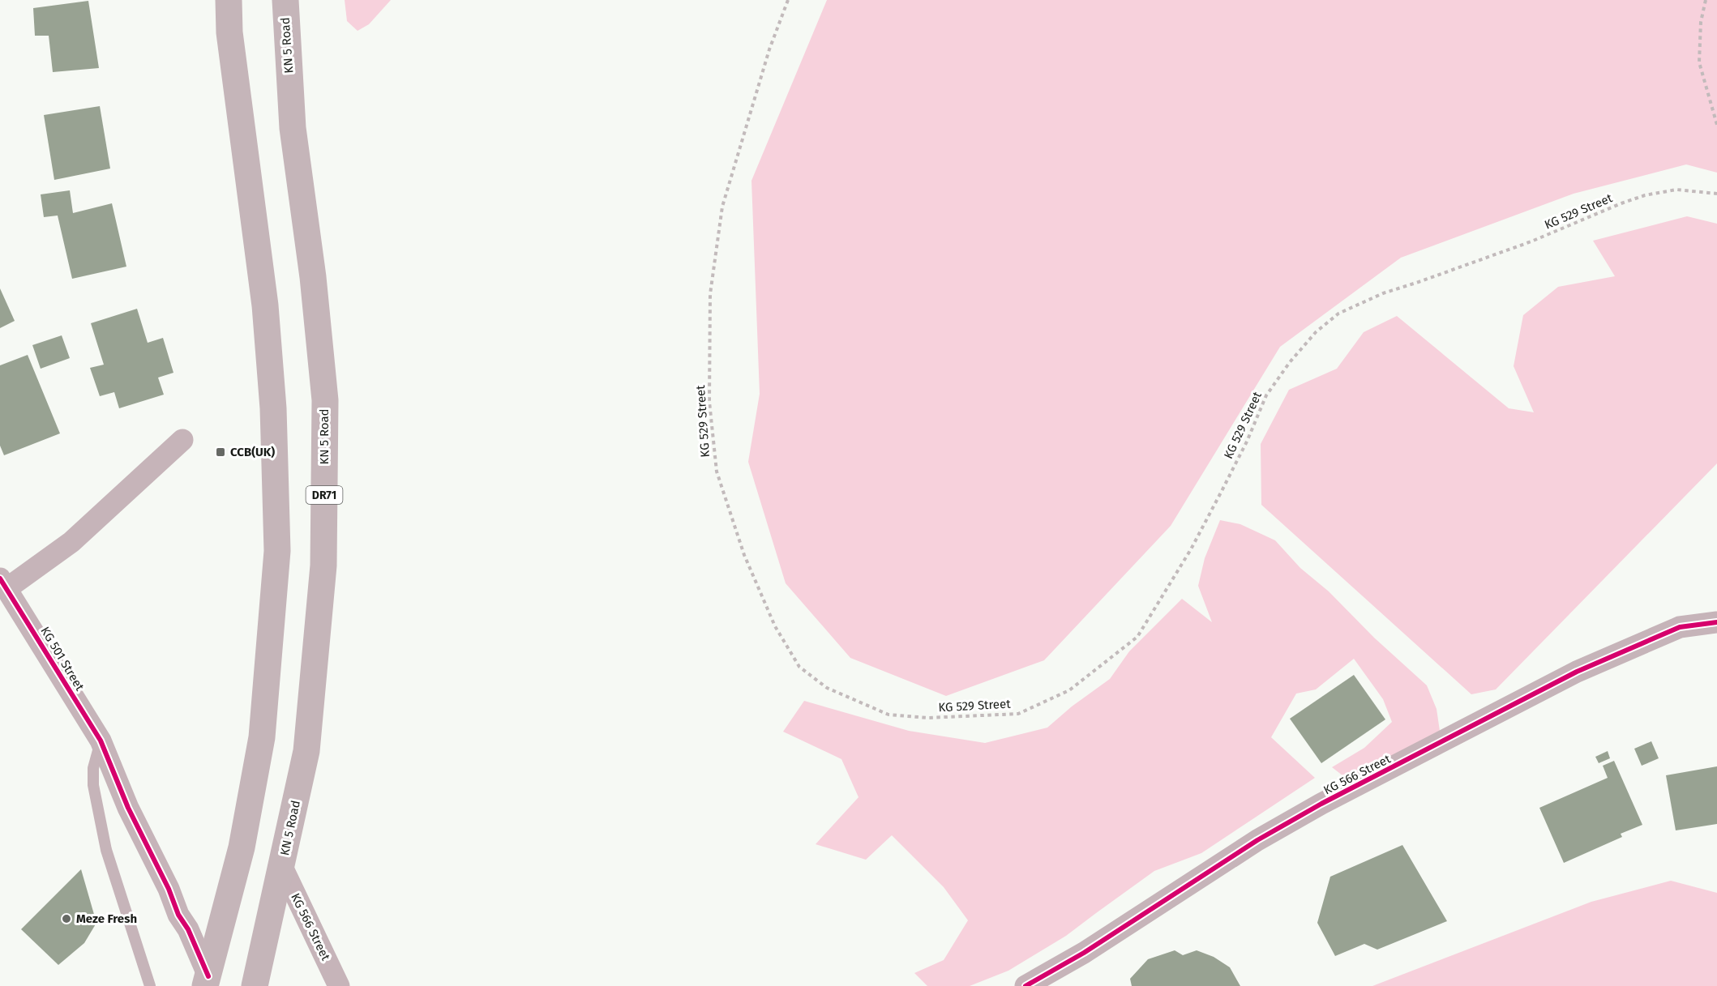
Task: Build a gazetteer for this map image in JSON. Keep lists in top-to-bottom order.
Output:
{
  "streets": {
    "main road": ["KN 5 Road", "DR71"],
    "street": ["KG 501 Street", "KG 566 Street"],
    "path": ["KG 529 Street"]
  },
  "crossings": [
    ["KN 5 Road", "KG 566 Street"]
  ],
  "places": {
    "transit": ["CCB(UK)"],
    "other": ["Meze Fresh"]
  }
}
